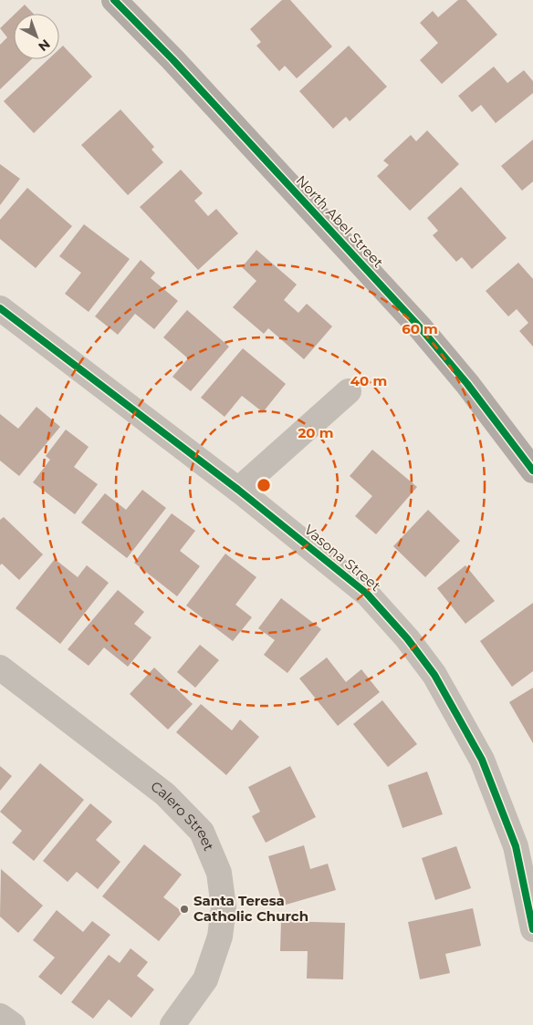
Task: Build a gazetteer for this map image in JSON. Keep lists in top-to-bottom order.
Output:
{
  "streets": {
    "main road": ["North Abel Street"],
    "street": ["Vasona Street", "Calero Street"]
  },
  "places": ["Santa Teresa Catholic Church"],
  "north": "bottom right",
  "rings": ["60 m", "40 m", "20 m"]
}
